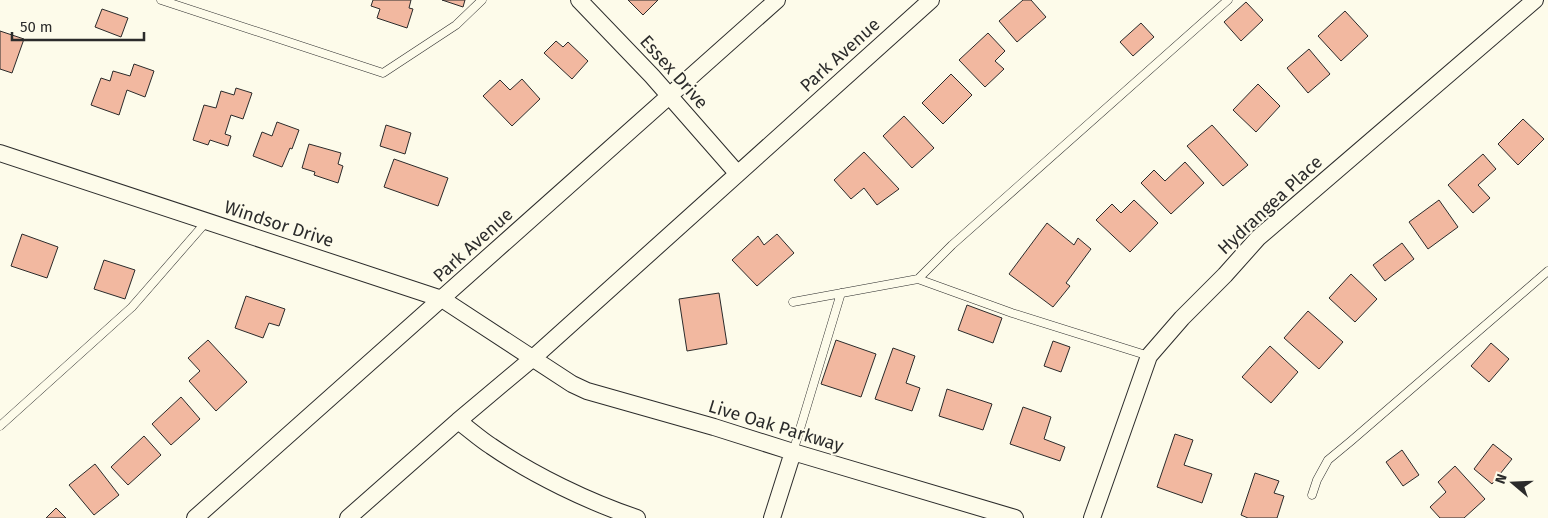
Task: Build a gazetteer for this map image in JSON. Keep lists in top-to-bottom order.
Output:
{
  "streets": {
    "street": [
      "Park Avenue",
      "Essex Drive",
      "Hydrangea Place",
      "Windsor Drive",
      "Live Oak Parkway"
    ]
  },
  "crossings": [
    ["Park Avenue", "Essex Drive"],
    ["Park Avenue", "Windsor Drive"],
    ["Park Avenue", "Live Oak Parkway"],
    ["Windsor Drive", "Live Oak Parkway"]
  ],
  "scale_bar": "50 m",
  "north": "left"
}
